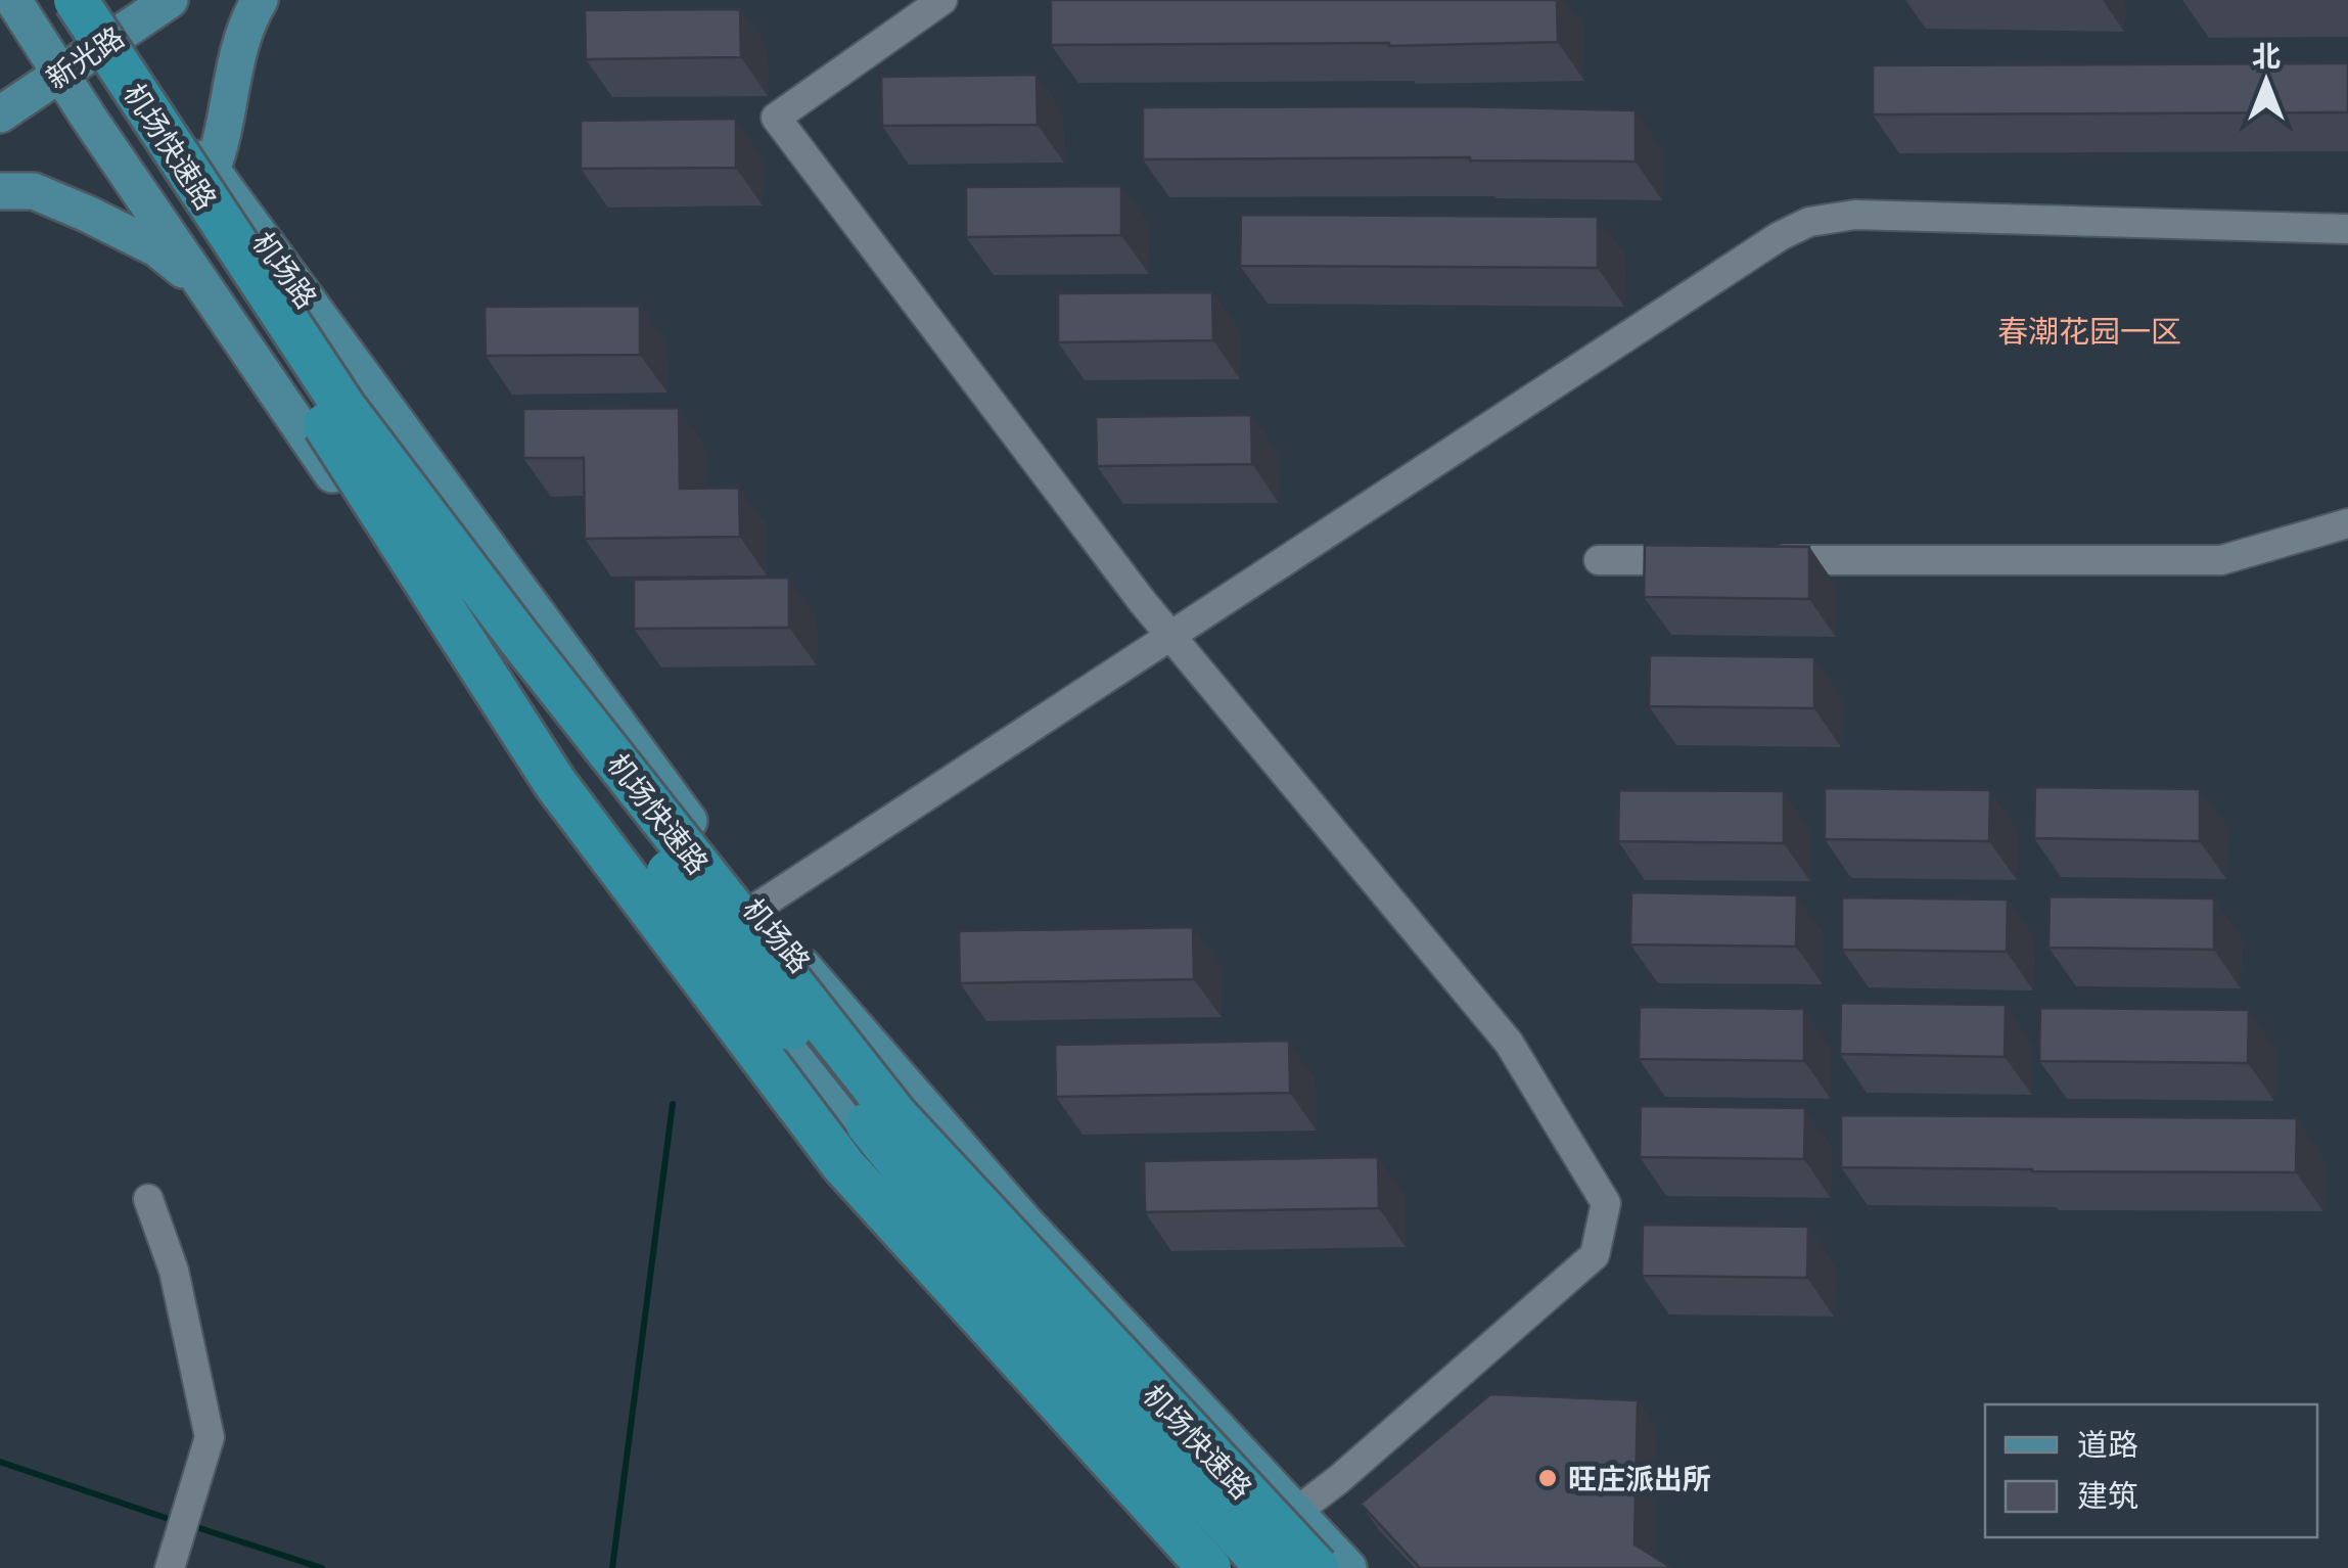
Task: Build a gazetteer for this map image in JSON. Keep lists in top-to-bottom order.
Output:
{
  "streets": {
    "highway": ["机场快速路"],
    "main road": ["新光路", "机场路"]
  },
  "crossings": [
    ["新光路", "机场路"]
  ],
  "districts": ["春潮花园一区"],
  "places": ["旺庄派出所"],
  "legend": ["道路", "建筑"],
  "north": "top"
}
